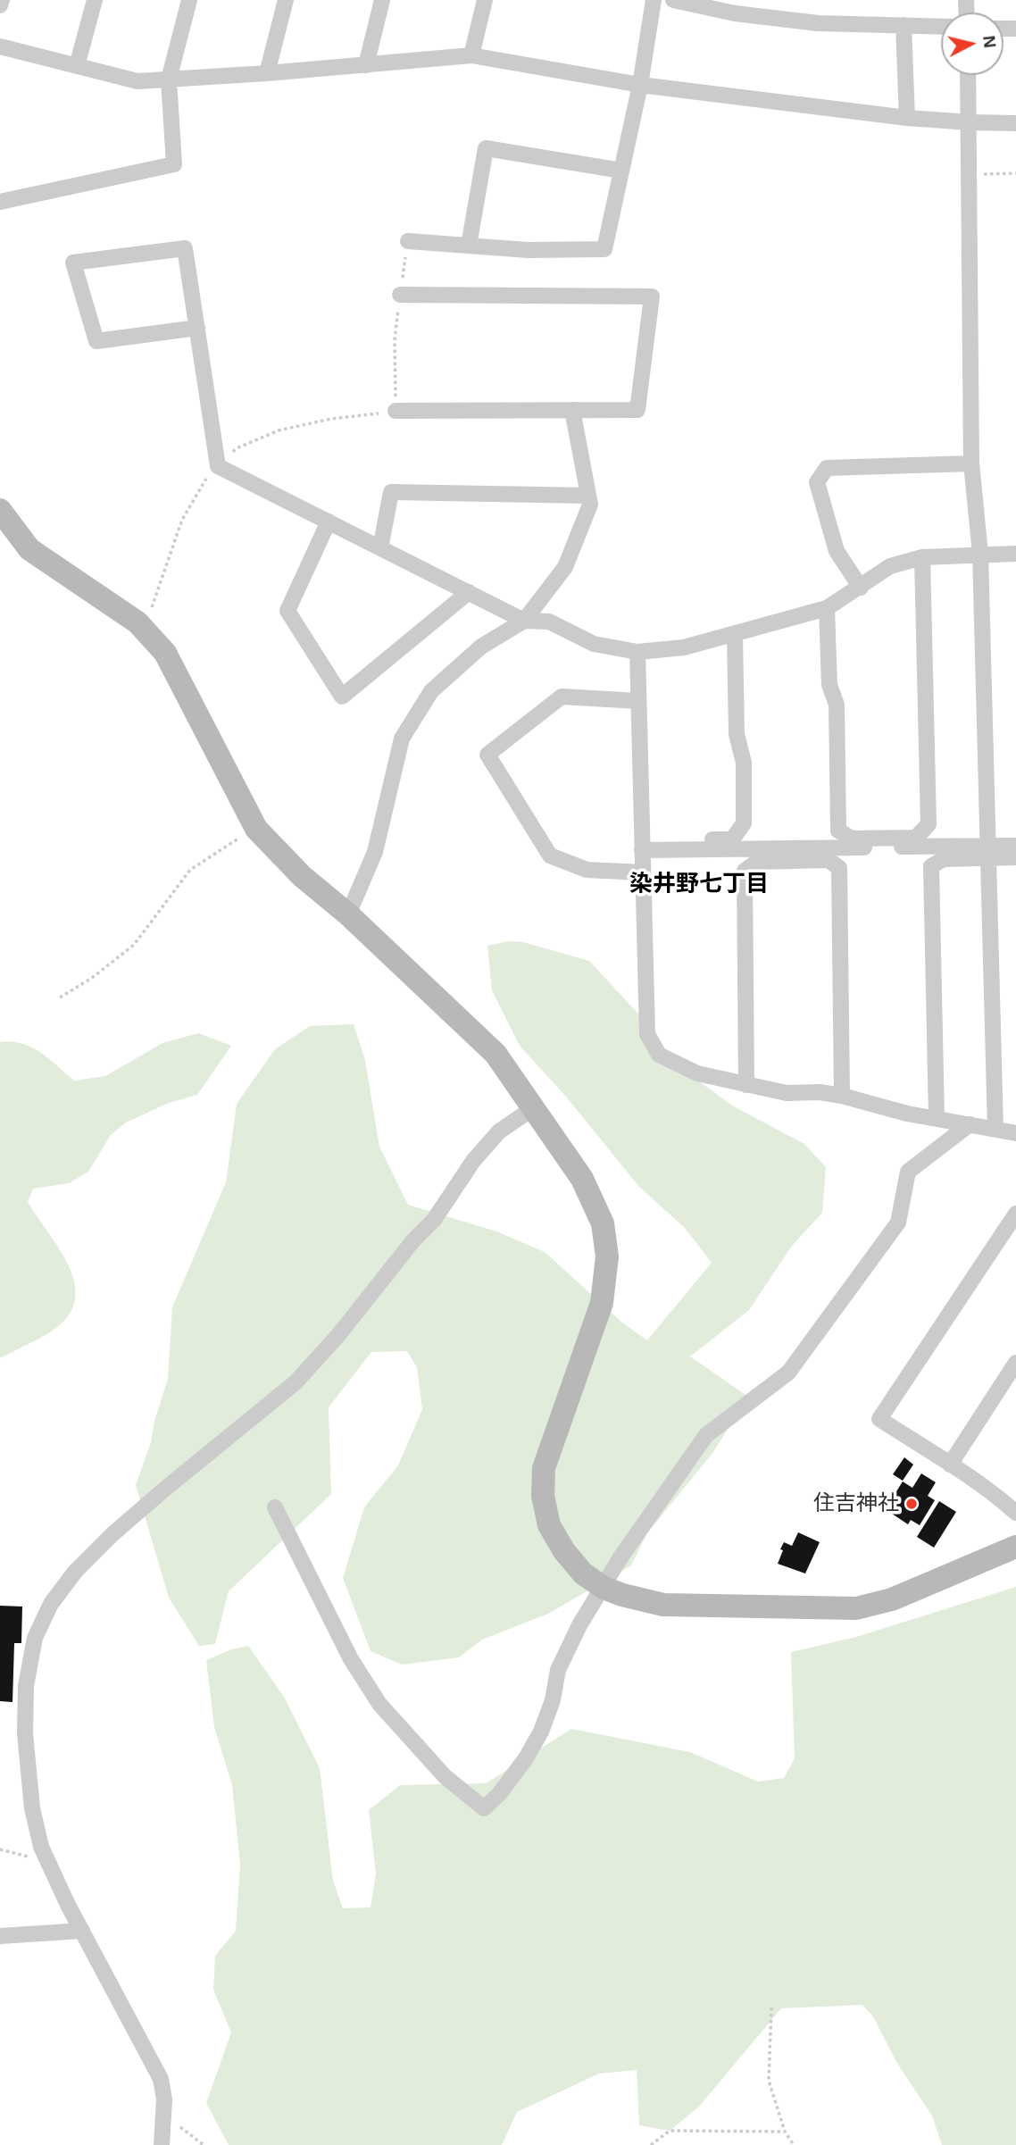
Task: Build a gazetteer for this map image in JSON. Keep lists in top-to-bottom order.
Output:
{
  "districts": ["染井野七丁目"],
  "places": ["住吉神社"],
  "north": "right"
}
